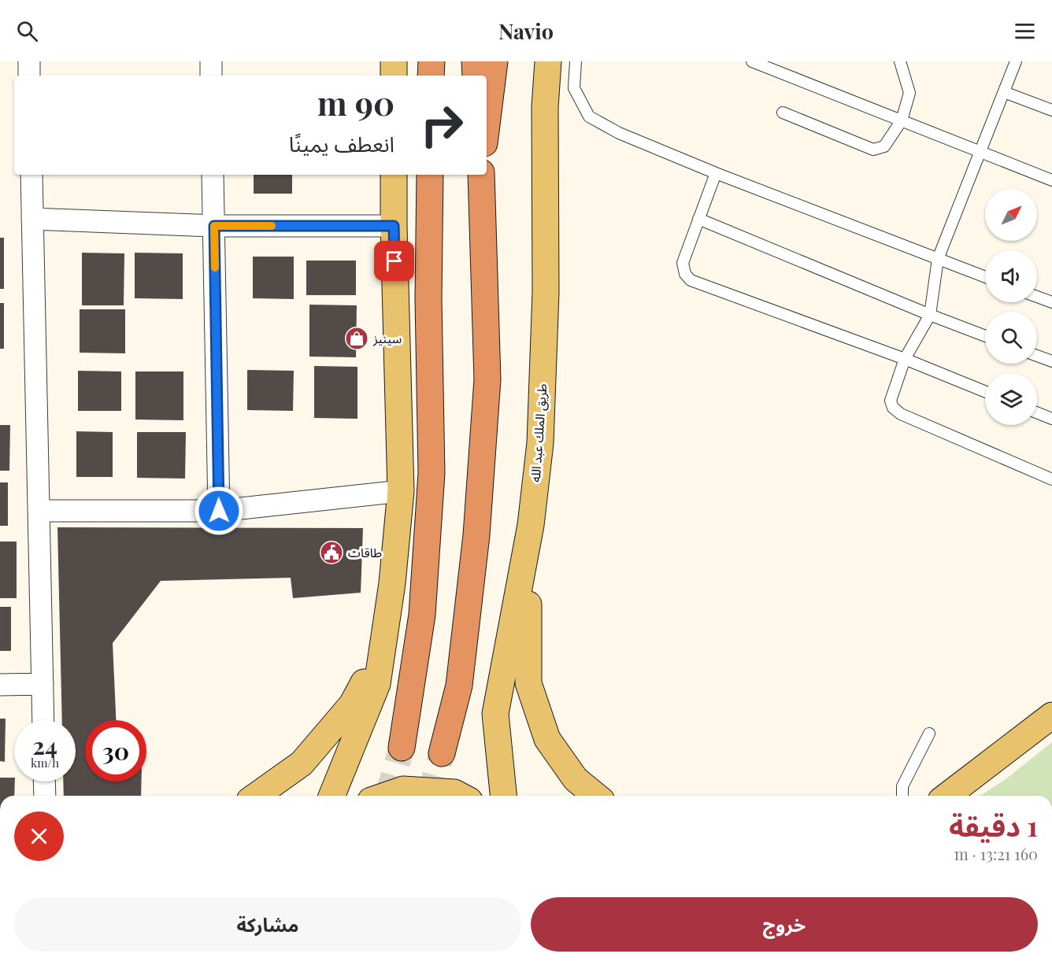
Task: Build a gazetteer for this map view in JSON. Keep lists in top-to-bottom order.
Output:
{
  "streets": {
    "main road": ["طريق الملك عبد الله"]
  },
  "places": {
    "shop": ["سينيز"],
    "public building": ["طاقات"]
  },
  "north": "top right",
  "page": {
    "header": "Navio",
    "turn": ["90 m", "انعطف يمينًا"],
    "speed": "24 km/h",
    "limit": "30",
    "heading": ["1 دقيقة", "160 m · 13:21"],
    "buttons": ["خروج", "مشاركة"]
  }
}
